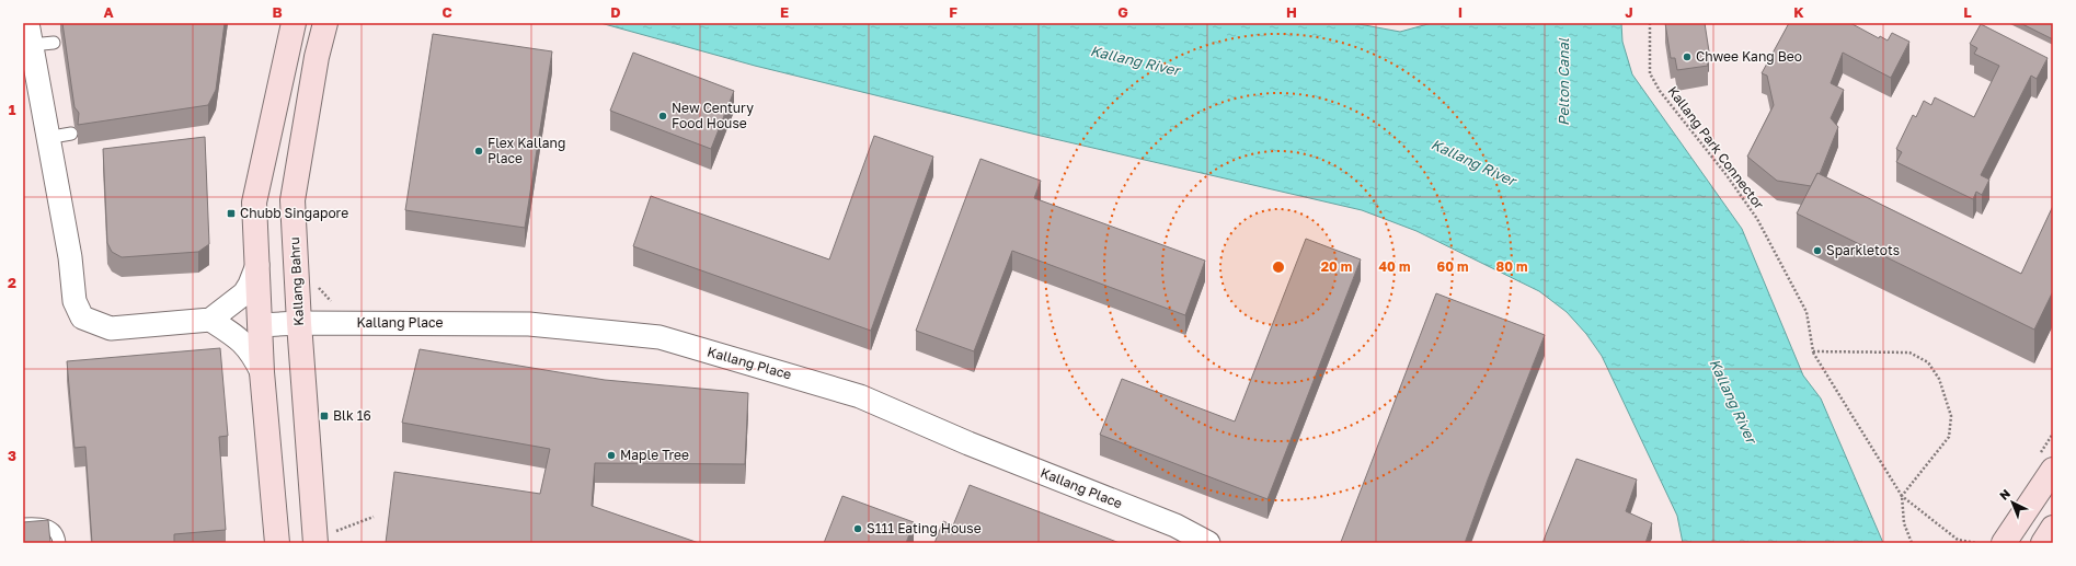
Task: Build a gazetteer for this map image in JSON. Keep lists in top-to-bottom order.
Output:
{
  "streets": {
    "main road": ["Kallang Bahru"],
    "street": ["Kallang Place"],
    "path": ["Kallang Park Connector"]
  },
  "crossings": [
    ["Kallang Bahru", "Kallang Place"]
  ],
  "water": ["Kallang River", "Pelton Canal"],
  "places": {
    "other": [
      "Chwee Kang Beo",
      "New Century Food House",
      "Flex Kallang Place",
      "Sparkletots",
      "Maple Tree",
      "S111 Eating House"
    ],
    "transit": ["Chubb Singapore", "Blk 16"]
  },
  "north": "top left",
  "grid": {
    "columns": [
      "A",
      "B",
      "C",
      "D",
      "E",
      "F",
      "G",
      "H",
      "I",
      "J",
      "K",
      "L"
    ],
    "rows": ["1", "2", "3"]
  },
  "rings": [
    "20 m",
    "40 m",
    "60 m",
    "80 m"
  ]
}
